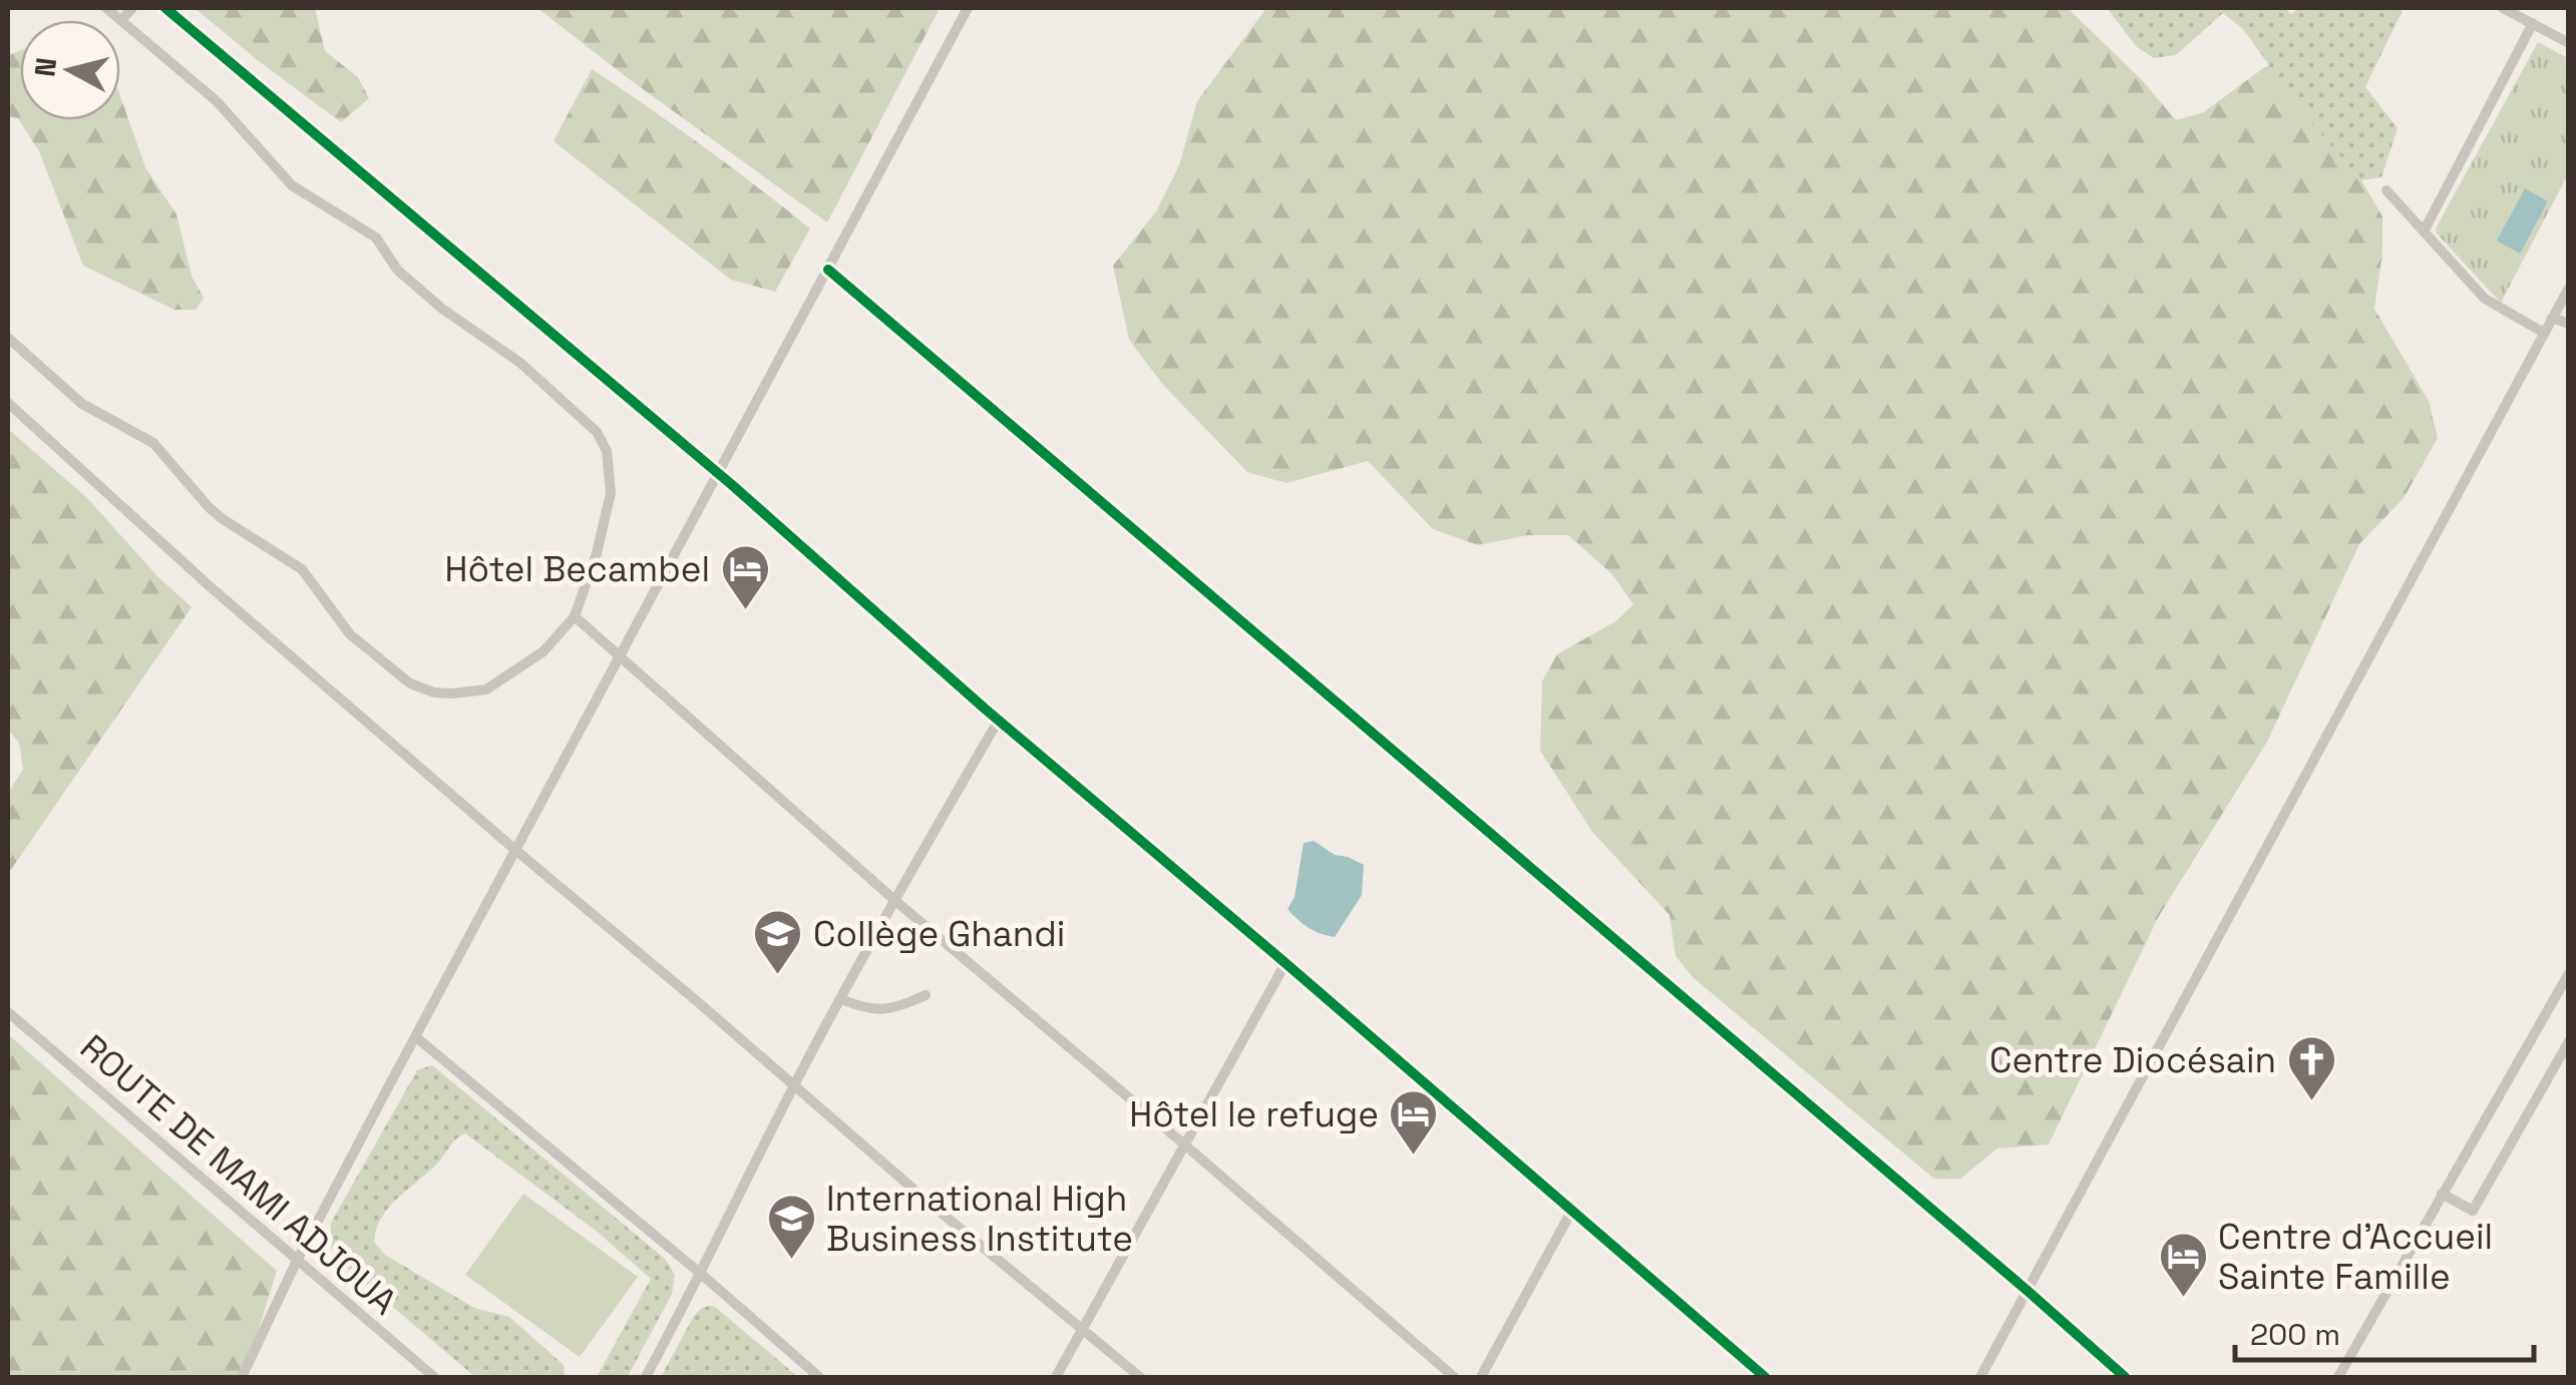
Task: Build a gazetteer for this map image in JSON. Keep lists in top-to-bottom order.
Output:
{
  "streets": {
    "street": ["ROUTE DE MAMI ADJOUA"]
  },
  "places": {
    "hotel": ["Hôtel Becambel", "Hôtel le refuge", "Centre d'Accueil Sainte Famille"],
    "school or university": ["Collège Ghandi", "International High Business Institute"],
    "church": ["Centre Diocésain"]
  },
  "scale_bar": "200 m",
  "north": "left"
}
